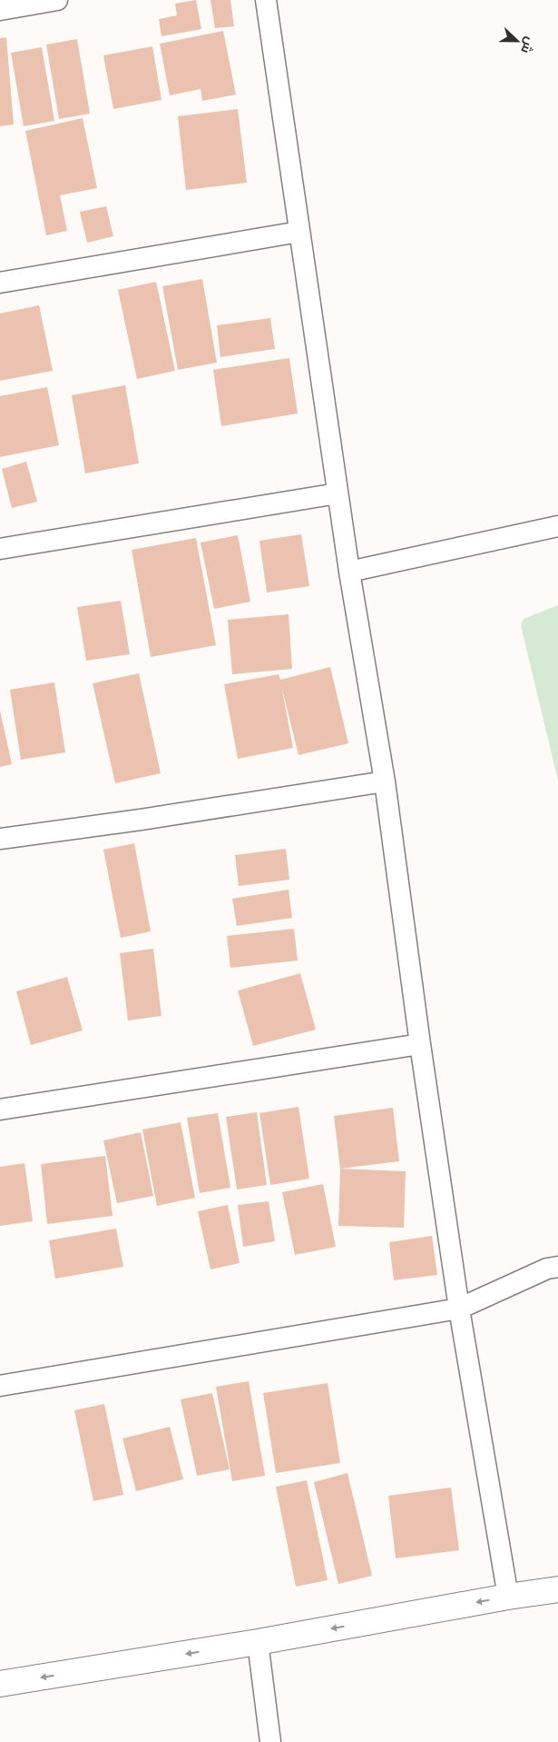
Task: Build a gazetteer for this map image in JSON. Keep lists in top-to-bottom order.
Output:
{
  "north": "right"
}
